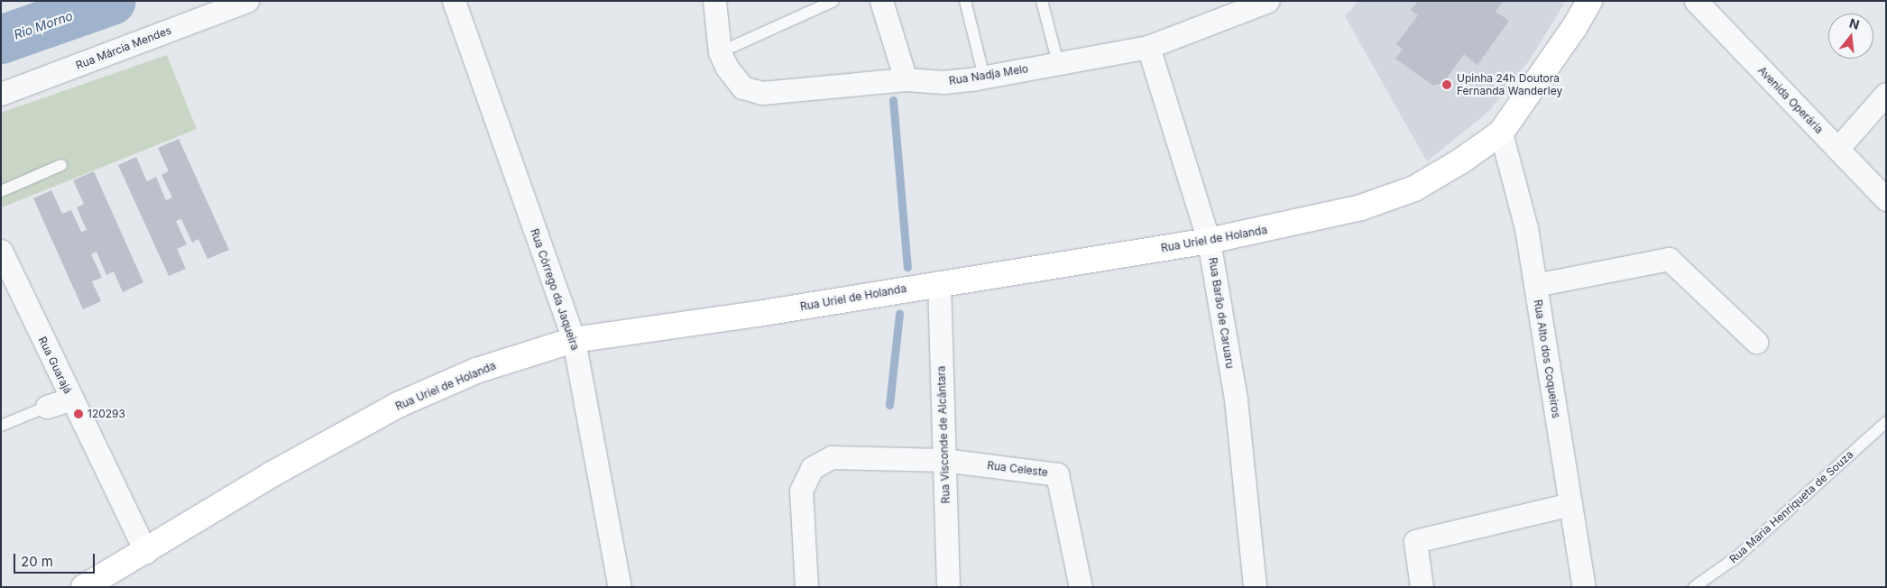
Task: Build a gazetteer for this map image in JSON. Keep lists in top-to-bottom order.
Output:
{
  "streets": {
    "main road": ["Rua Uriel de Holanda"],
    "street": [
      "Rua Márcia Mendes",
      "Rua Nadja Melo",
      "Avenida Operária",
      "Rua Córrego da Jaqueira",
      "Rua Barão de Caruaru",
      "Rua Alto dos Coqueiros",
      "Rua Guarajá",
      "Rua Visconde de Alcântara",
      "Rua Celeste"
    ],
    "lane": ["Rua Maria Henriqueta de Souza"]
  },
  "crossings": [
    ["Rua Nadja Melo", "Rua Barão de Caruaru"],
    ["Rua Uriel de Holanda", "Rua Córrego da Jaqueira"],
    ["Rua Uriel de Holanda", "Rua Barão de Caruaru"],
    ["Rua Uriel de Holanda", "Rua Alto dos Coqueiros"],
    ["Rua Uriel de Holanda", "Rua Guarajá"],
    ["Rua Uriel de Holanda", "Rua Visconde de Alcântara"],
    ["Rua Visconde de Alcântara", "Rua Celeste"]
  ],
  "water": ["Rio Morno"],
  "places": ["Upinha 24h Doutora Fernanda Wanderley", "120293"],
  "scale_bar": "20 m",
  "north": "top"
}
